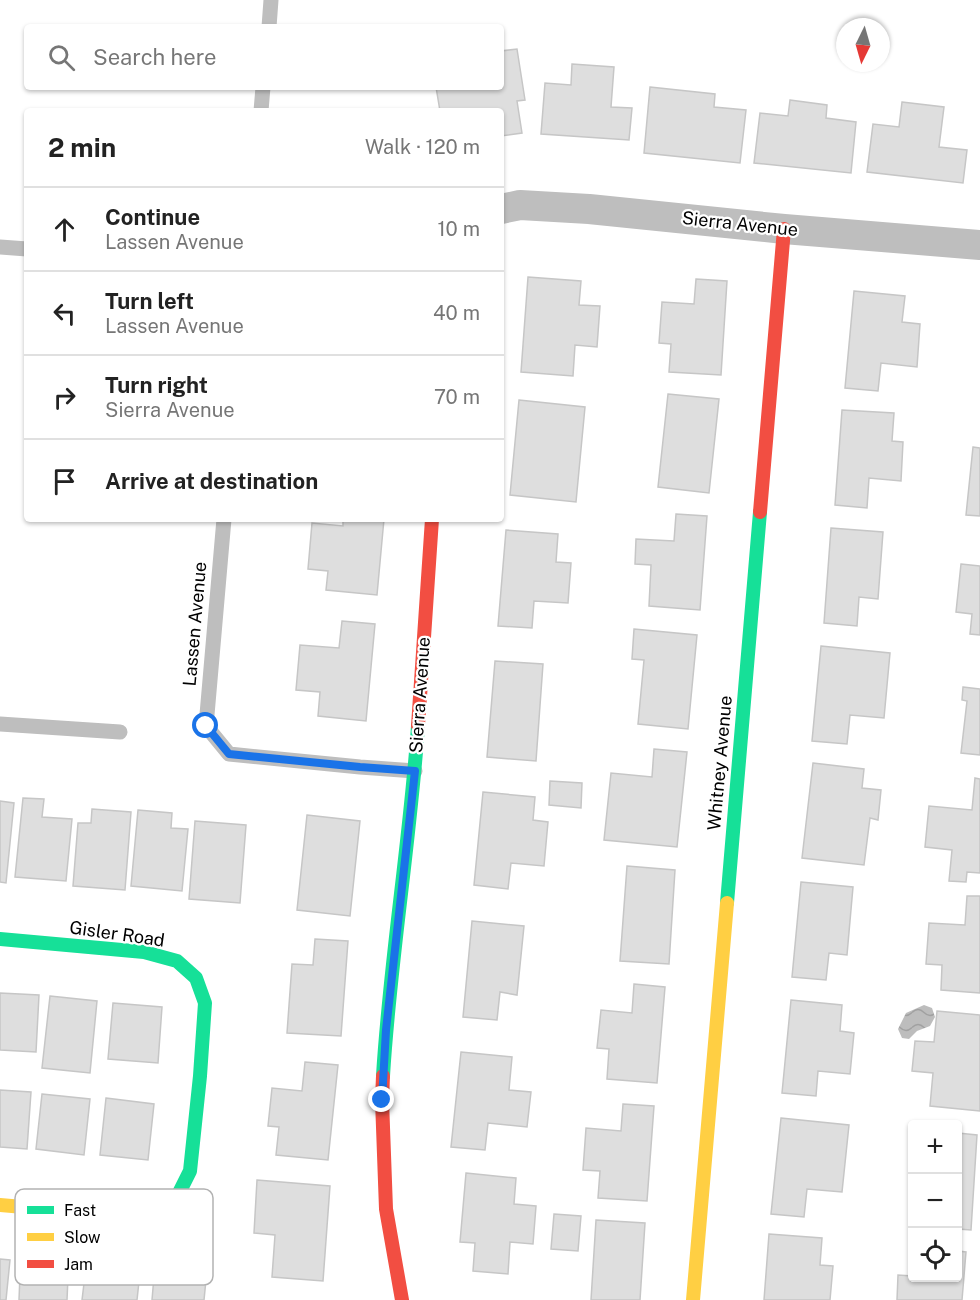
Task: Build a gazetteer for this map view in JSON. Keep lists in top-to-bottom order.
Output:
{
  "streets": {
    "street": ["Sierra Avenue", "Whitney Avenue", "Gisler Road"],
    "lane": ["Lassen Avenue"]
  },
  "crossings": [
    ["Sierra Avenue", "Lassen Avenue"],
    ["Sierra Avenue", "Whitney Avenue"]
  ],
  "legend": ["Fast", "Slow", "Jam"],
  "north": "bottom",
  "page": {
    "search": "Search here",
    "heading": ["2 min", "Walk · 120 m"],
    "list": [
      ["Continue", "Lassen Avenue", "10 m"],
      ["Turn left", "Lassen Avenue", "40 m"],
      ["Turn right", "Sierra Avenue", "70 m"],
      "Arrive at destination"
    ],
    "map_buttons": ["+", "−"]
  }
}
